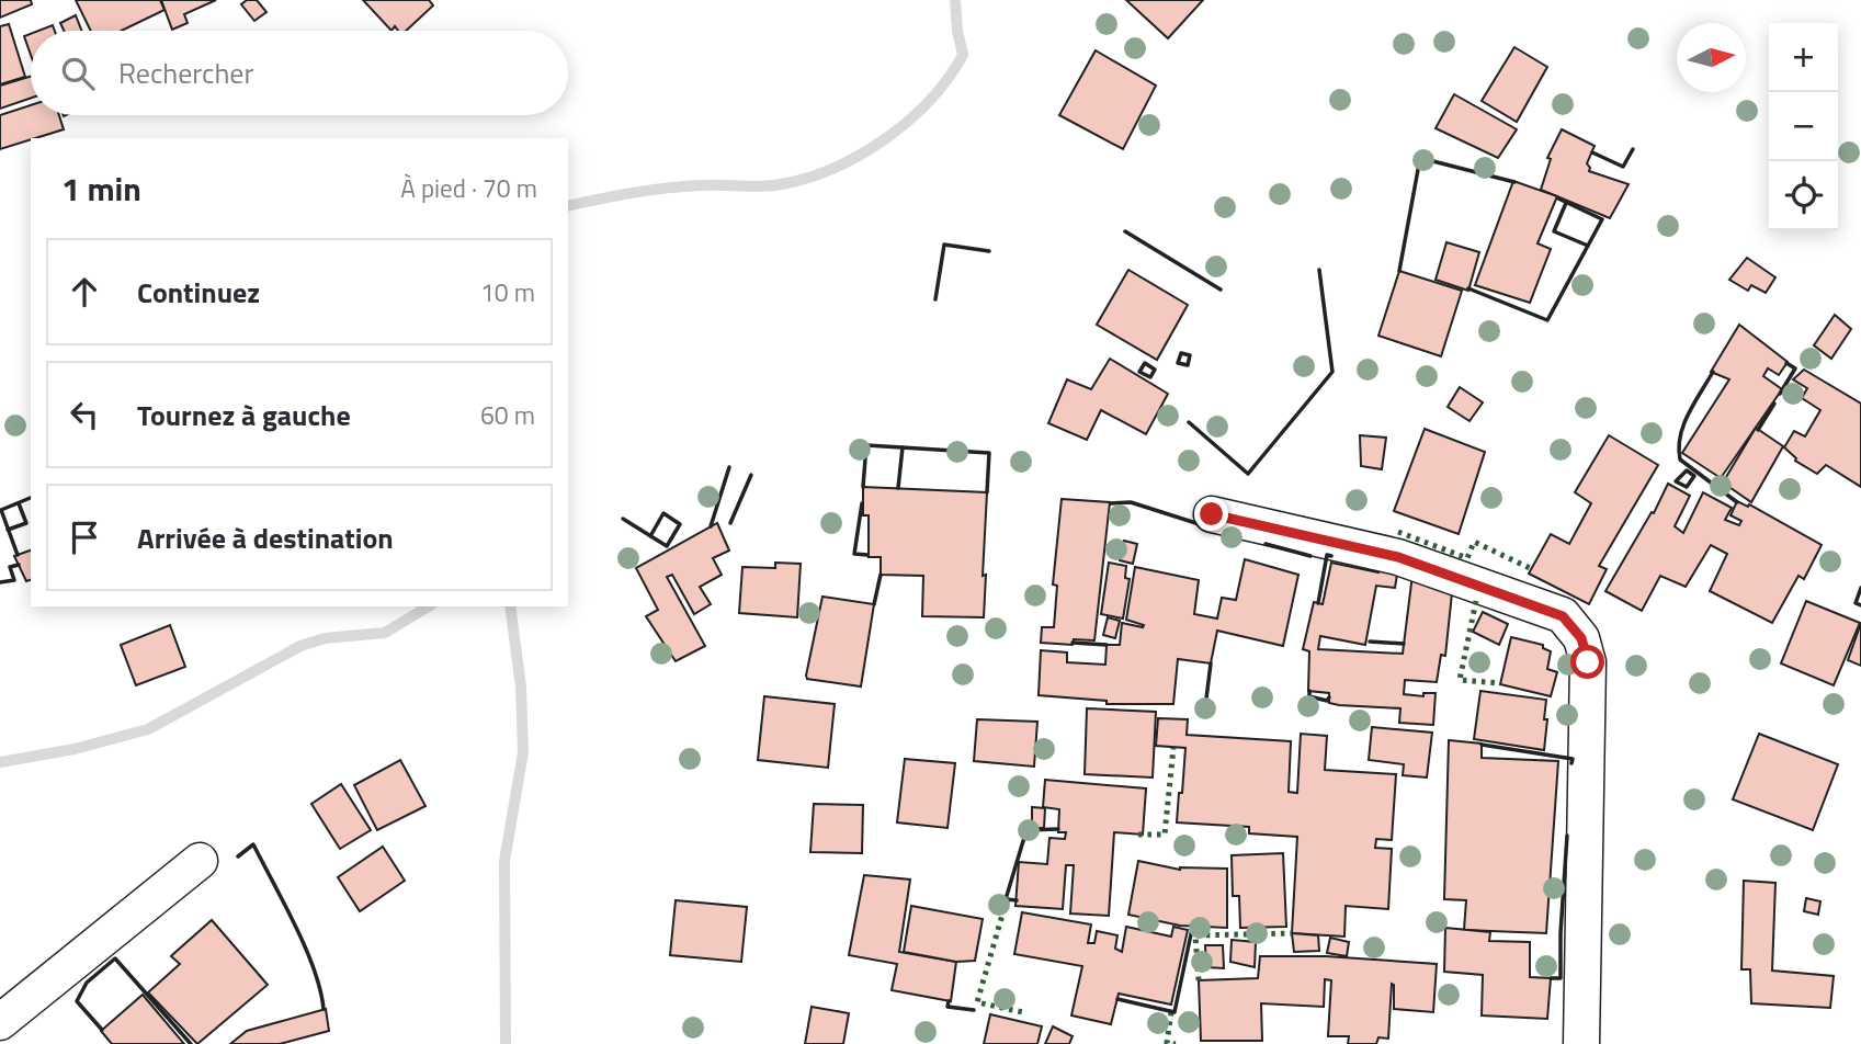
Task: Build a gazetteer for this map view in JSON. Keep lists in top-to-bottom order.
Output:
{
  "north": "right",
  "page": {
    "map_buttons": ["+", "−"],
    "search": "Rechercher",
    "heading": ["1 min", "À pied · 70 m"],
    "list": [
      ["Continuez", "10 m"],
      ["Tournez à gauche", "60 m"],
      "Arrivée à destination"
    ]
  }
}
